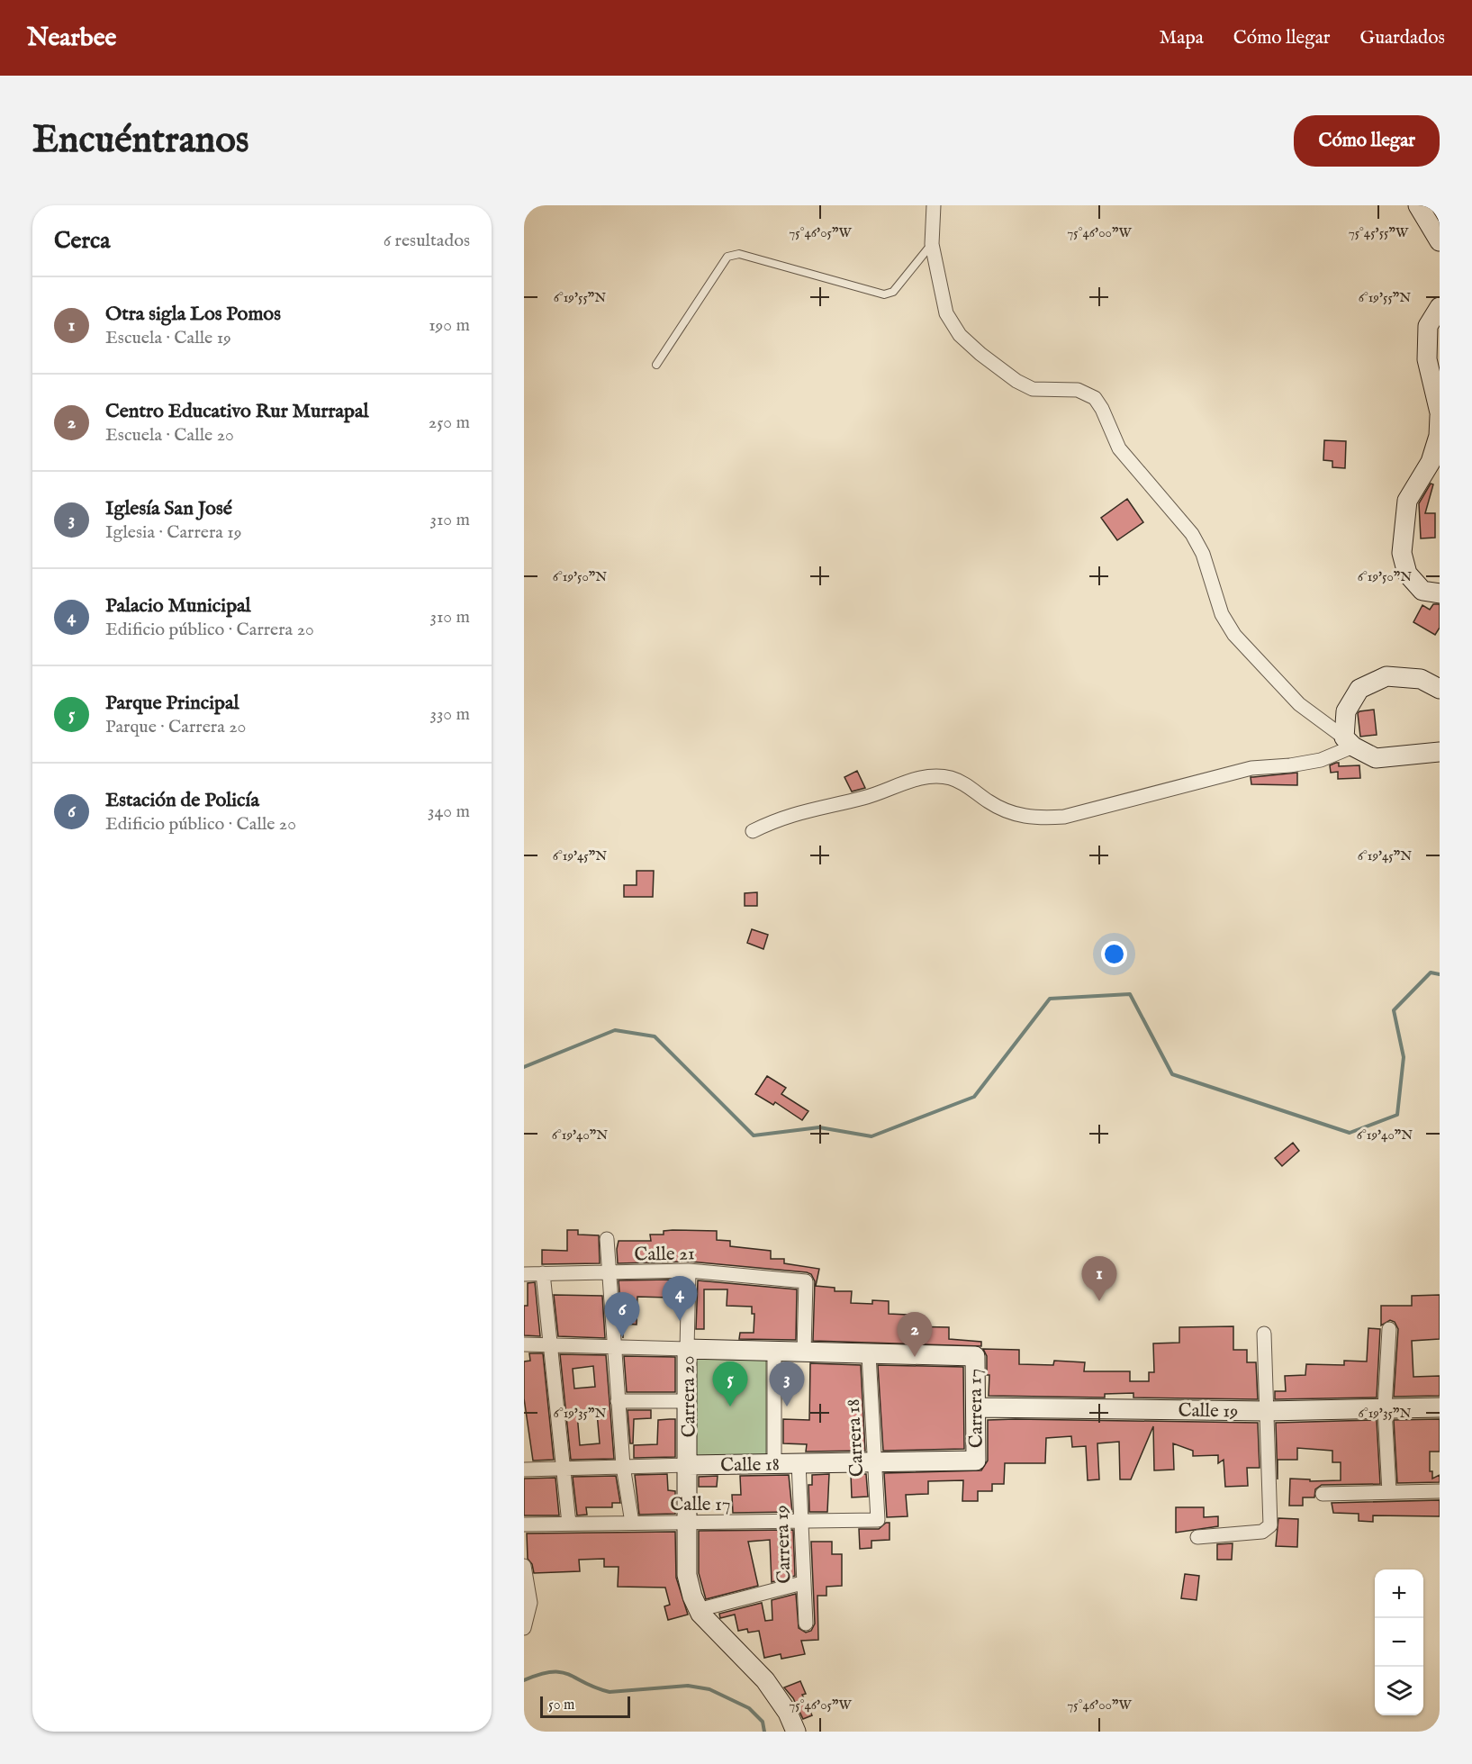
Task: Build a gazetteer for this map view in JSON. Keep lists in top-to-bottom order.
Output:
{
  "streets": {
    "street": [
      "Calle 21",
      "Carrera 20",
      "Carrera 17",
      "Calle 19",
      "Carrera 18",
      "Calle 18",
      "Calle 17",
      "Carrera 19"
    ]
  },
  "crossings": [
    ["Calle 21", "Carrera 20"],
    ["Carrera 20", "Calle 18"],
    ["Carrera 20", "Calle 17"],
    ["Carrera 17", "Calle 19"],
    ["Carrera 17", "Carrera 18"],
    ["Carrera 17", "Calle 18"],
    ["Carrera 18", "Calle 18"],
    ["Carrera 18", "Calle 17"],
    ["Calle 18", "Carrera 19"],
    ["Calle 17", "Carrera 19"]
  ],
  "scale_bar": "50 m",
  "page": {
    "header": "Nearbee",
    "nav": ["Mapa", "Cómo llegar", "Guardados"],
    "buttons": "Cómo llegar",
    "title": "Encuéntranos",
    "heading": ["Cerca", "6 resultados"],
    "list": [
      {
        "mark": "1",
        "name": "Otra sigla Los Pomos",
        "note": "Escuela · Calle 19",
        "value": "190 m"
      },
      {
        "mark": "2",
        "name": "Centro Educativo Rur Murrapal",
        "note": "Escuela · Calle 20",
        "value": "250 m"
      },
      {
        "mark": "3",
        "name": "Iglesía San José",
        "note": "Iglesia · Carrera 19",
        "value": "310 m"
      },
      {
        "mark": "4",
        "name": "Palacio Municipal",
        "note": "Edificio público · Carrera 20",
        "value": "310 m"
      },
      {
        "mark": "5",
        "name": "Parque Principal",
        "note": "Parque · Carrera 20",
        "value": "330 m"
      },
      {
        "mark": "6",
        "name": "Estación de Policía",
        "note": "Edificio público · Calle 20",
        "value": "340 m"
      }
    ],
    "pins": [
      "1",
      "4",
      "6",
      "2",
      "3",
      "5"
    ],
    "map_buttons": ["+", "−"],
    "scale": "50 m"
  },
  "coordinates": [
    "75°46'05\"W",
    "75°46'00\"W",
    "75°45'55\"W",
    "6°19'55\"N",
    "6°19'50\"N",
    "6°19'45\"N",
    "6°19'40\"N",
    "6°19'35\"N"
  ]
}
